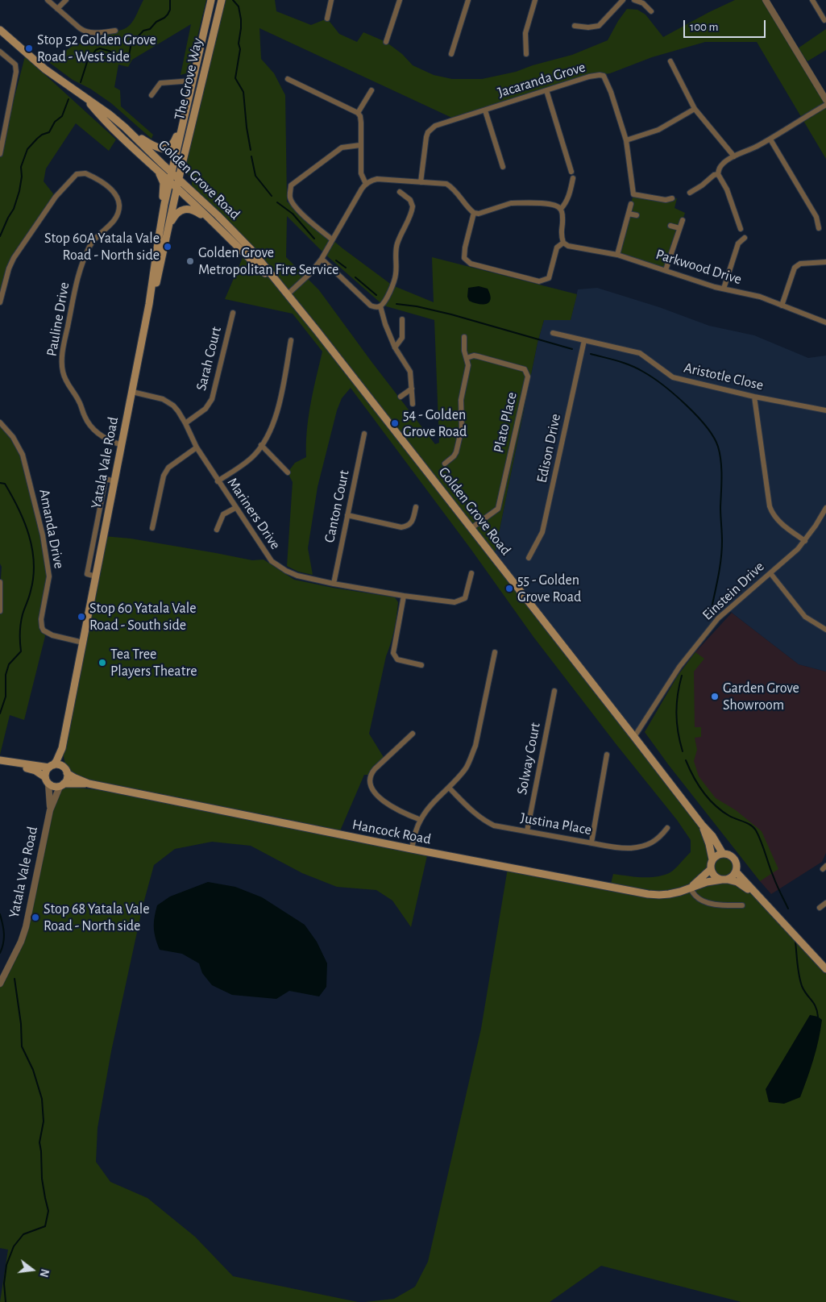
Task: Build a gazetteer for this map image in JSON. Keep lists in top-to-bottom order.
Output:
{
  "streets": {
    "main road": [
      "The Grove Way",
      "Golden Grove Road",
      "Yatala Vale Road",
      "Hancock Road"
    ],
    "street": [
      "Jacaranda Grove",
      "Parkwood Drive",
      "Pauline Drive",
      "Sarah Court",
      "Aristotle Close",
      "Plato Place",
      "Edison Drive",
      "Canton Court",
      "Mariners Drive",
      "Amanda Drive",
      "Einstein Drive",
      "Solway Court",
      "Justina Place"
    ]
  },
  "crossings": [
    ["The Grove Way", "Golden Grove Road"],
    ["The Grove Way", "Yatala Vale Road"],
    ["Golden Grove Road", "Plato Place"],
    ["Golden Grove Road", "Yatala Vale Road"],
    ["Golden Grove Road", "Einstein Drive"],
    ["Golden Grove Road", "Hancock Road"],
    ["Pauline Drive", "Yatala Vale Road"],
    ["Sarah Court", "Mariners Drive"],
    ["Aristotle Close", "Edison Drive"],
    ["Yatala Vale Road", "Mariners Drive"],
    ["Yatala Vale Road", "Amanda Drive"],
    ["Yatala Vale Road", "Hancock Road"],
    ["Canton Court", "Mariners Drive"],
    ["Solway Court", "Justina Place"]
  ],
  "places": [
    "Stop 52 Golden Grove Road - West side",
    "Stop 60A Yatala Vale Road - North side",
    "Golden Grove Metropolitan Fire Service",
    "54 - Golden Grove Road",
    "55 - Golden Grove Road",
    "Stop 60 Yatala Vale Road - South side",
    "Tea Tree Players Theatre",
    "Garden Grove Showroom",
    "Stop 68 Yatala Vale Road - North side"
  ],
  "scale_bar": "100 m",
  "north": "right"
}
